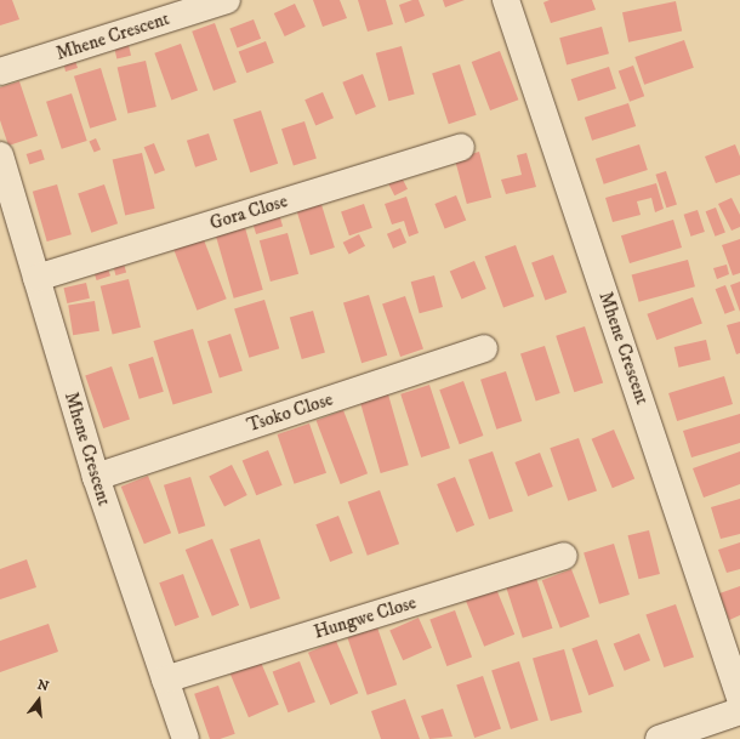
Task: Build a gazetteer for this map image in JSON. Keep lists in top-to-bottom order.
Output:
{
  "streets": {
    "street": [
      "Mhene Crescent",
      "Gora Close",
      "Tsoko Close",
      "Hungwe Close"
    ]
  },
  "crossings": [
    ["Mhene Crescent", "Gora Close"],
    ["Mhene Crescent", "Tsoko Close"],
    ["Mhene Crescent", "Hungwe Close"]
  ],
  "north": "top"
}
